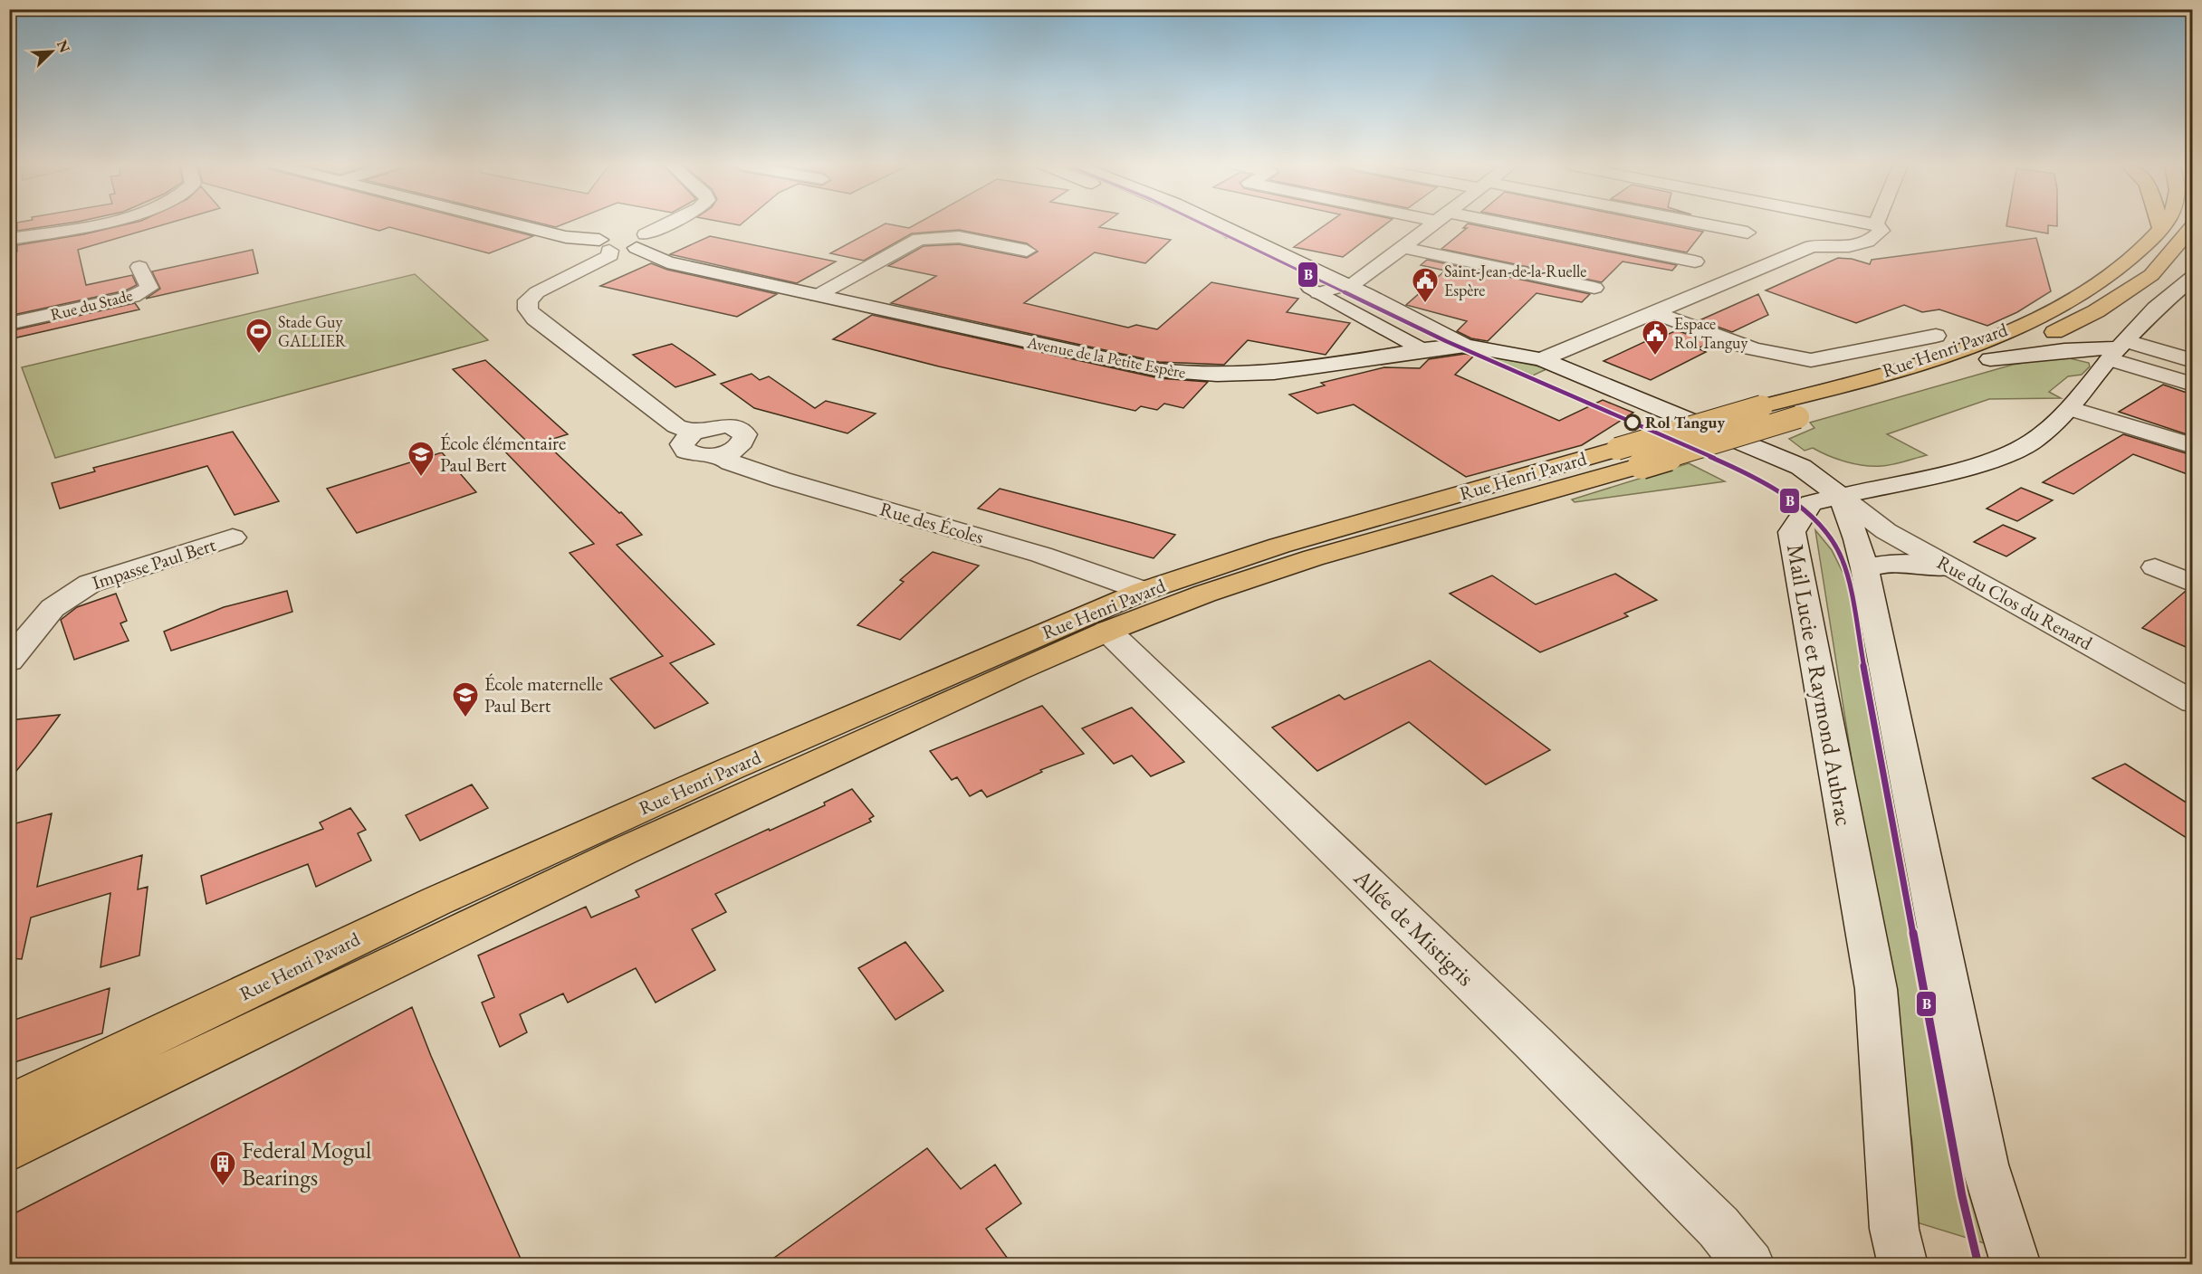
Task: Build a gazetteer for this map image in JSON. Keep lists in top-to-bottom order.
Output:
{
  "streets": {
    "main road": ["Rue Henri Pavard"],
    "street": [
      "Rue du Stade",
      "Avenue de la Petite Espère",
      "Rue des Écoles",
      "Impasse Paul Bert",
      "Rue du Clos du Renard",
      "Mail Lucie et Raymond Aubrac",
      "Allée de Mistigris"
    ]
  },
  "crossings": [
    ["Rue Henri Pavard", "Rue des Écoles"],
    ["Rue Henri Pavard", "Allée de Mistigris"],
    ["Avenue de la Petite Espère", "Rue du Clos du Renard"],
    ["Rue du Clos du Renard", "Mail Lucie et Raymond Aubrac"]
  ],
  "places": {
    "public building": ["Saint-Jean-de-la-Ruelle Espère", "Espace Rol Tanguy"],
    "sports": ["Stade Guy GALLIER"],
    "other": ["Rol Tanguy"],
    "school or university": ["École élémentaire Paul Bert", "École maternelle Paul Bert"],
    "building": ["Federal Mogul Bearings"]
  },
  "lines": ["transit line B"],
  "north": "top right"
}
